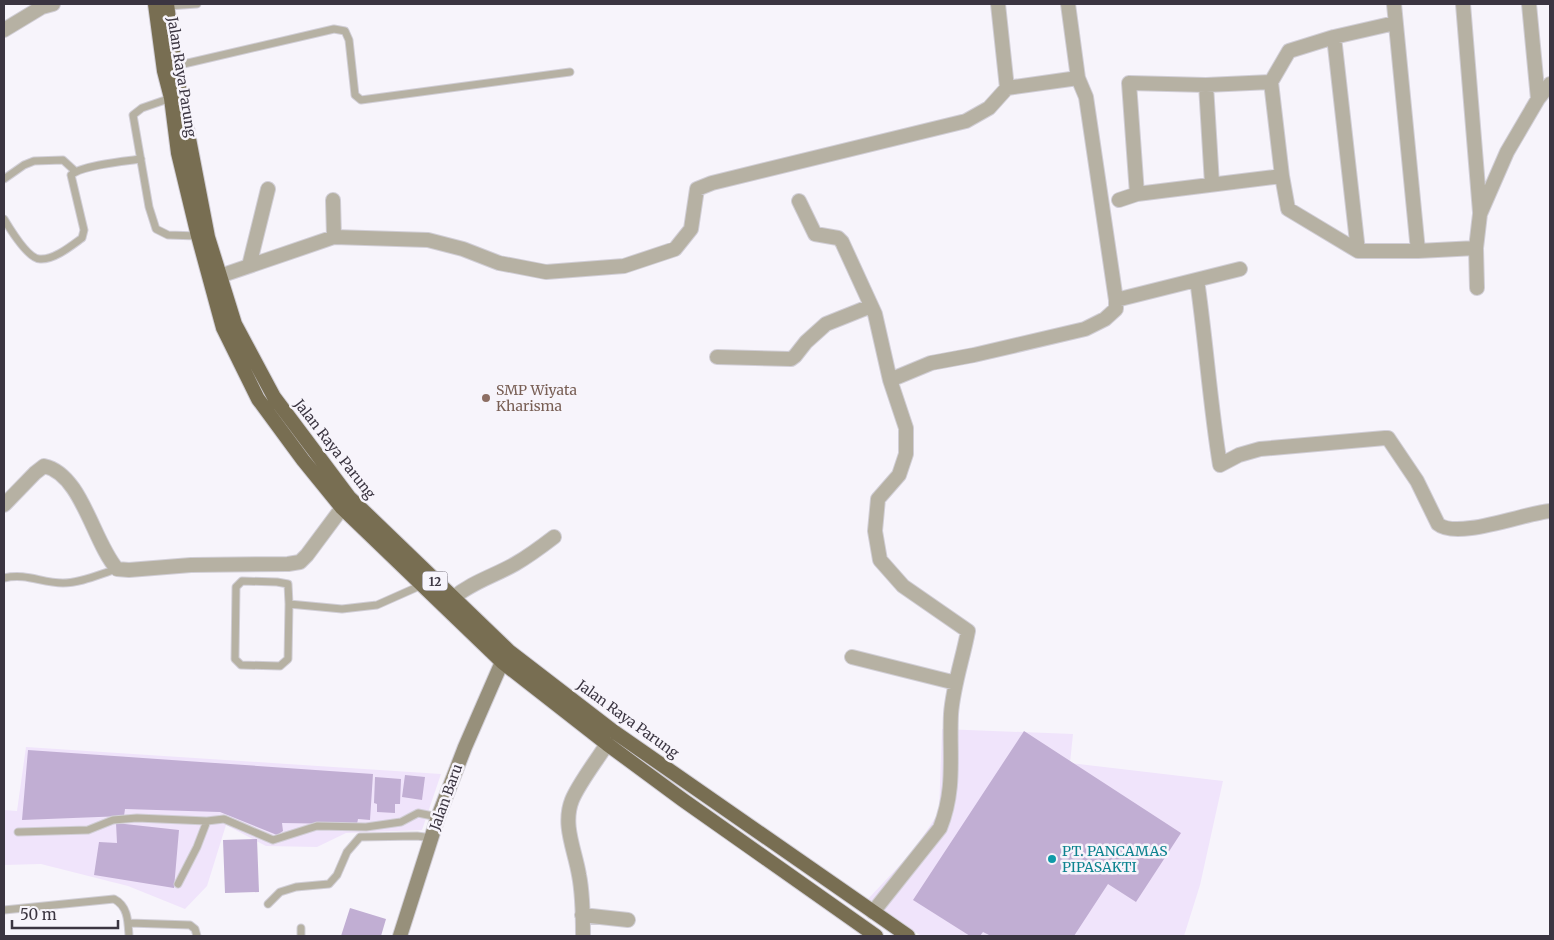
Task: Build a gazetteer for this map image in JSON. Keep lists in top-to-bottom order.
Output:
{
  "streets": {
    "highway": ["Jalan Raya Parung", "12"],
    "main road": ["Jalan Baru"]
  },
  "crossings": [
    ["Jalan Raya Parung", "Jalan Baru"]
  ],
  "places": ["SMP Wiyata Kharisma", "PT. PANCAMAS PIPASAKTI"],
  "scale_bar": "50 m"
}
